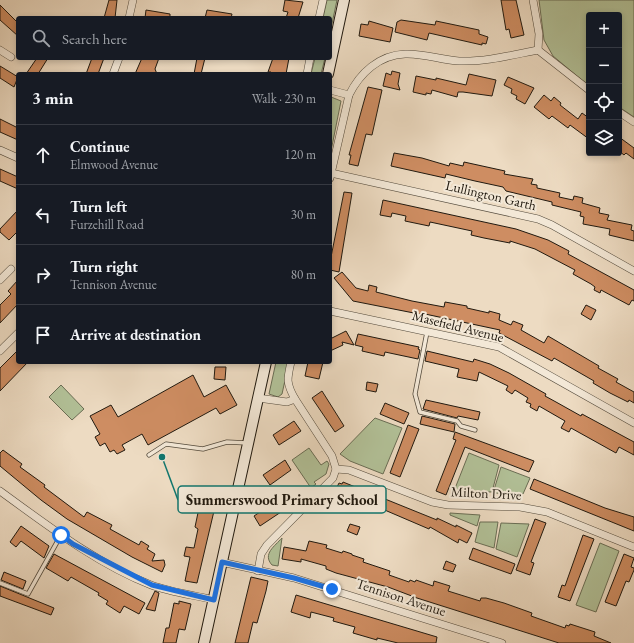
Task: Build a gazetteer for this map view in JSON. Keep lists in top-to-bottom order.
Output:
{
  "streets": {
    "street": [
      "Lullington Garth",
      "Masefield Avenue",
      "Milton Drive",
      "Tennison Avenue"
    ]
  },
  "places": ["Summerswood Primary School"],
  "page": {
    "map_buttons": ["+", "−"],
    "search": "Search here",
    "heading": ["3 min", "Walk · 230 m"],
    "list": [
      ["Continue", "Elmwood Avenue", "120 m"],
      ["Turn left", "Furzehill Road", "30 m"],
      ["Turn right", "Tennison Avenue", "80 m"],
      "Arrive at destination"
    ]
  }
}
